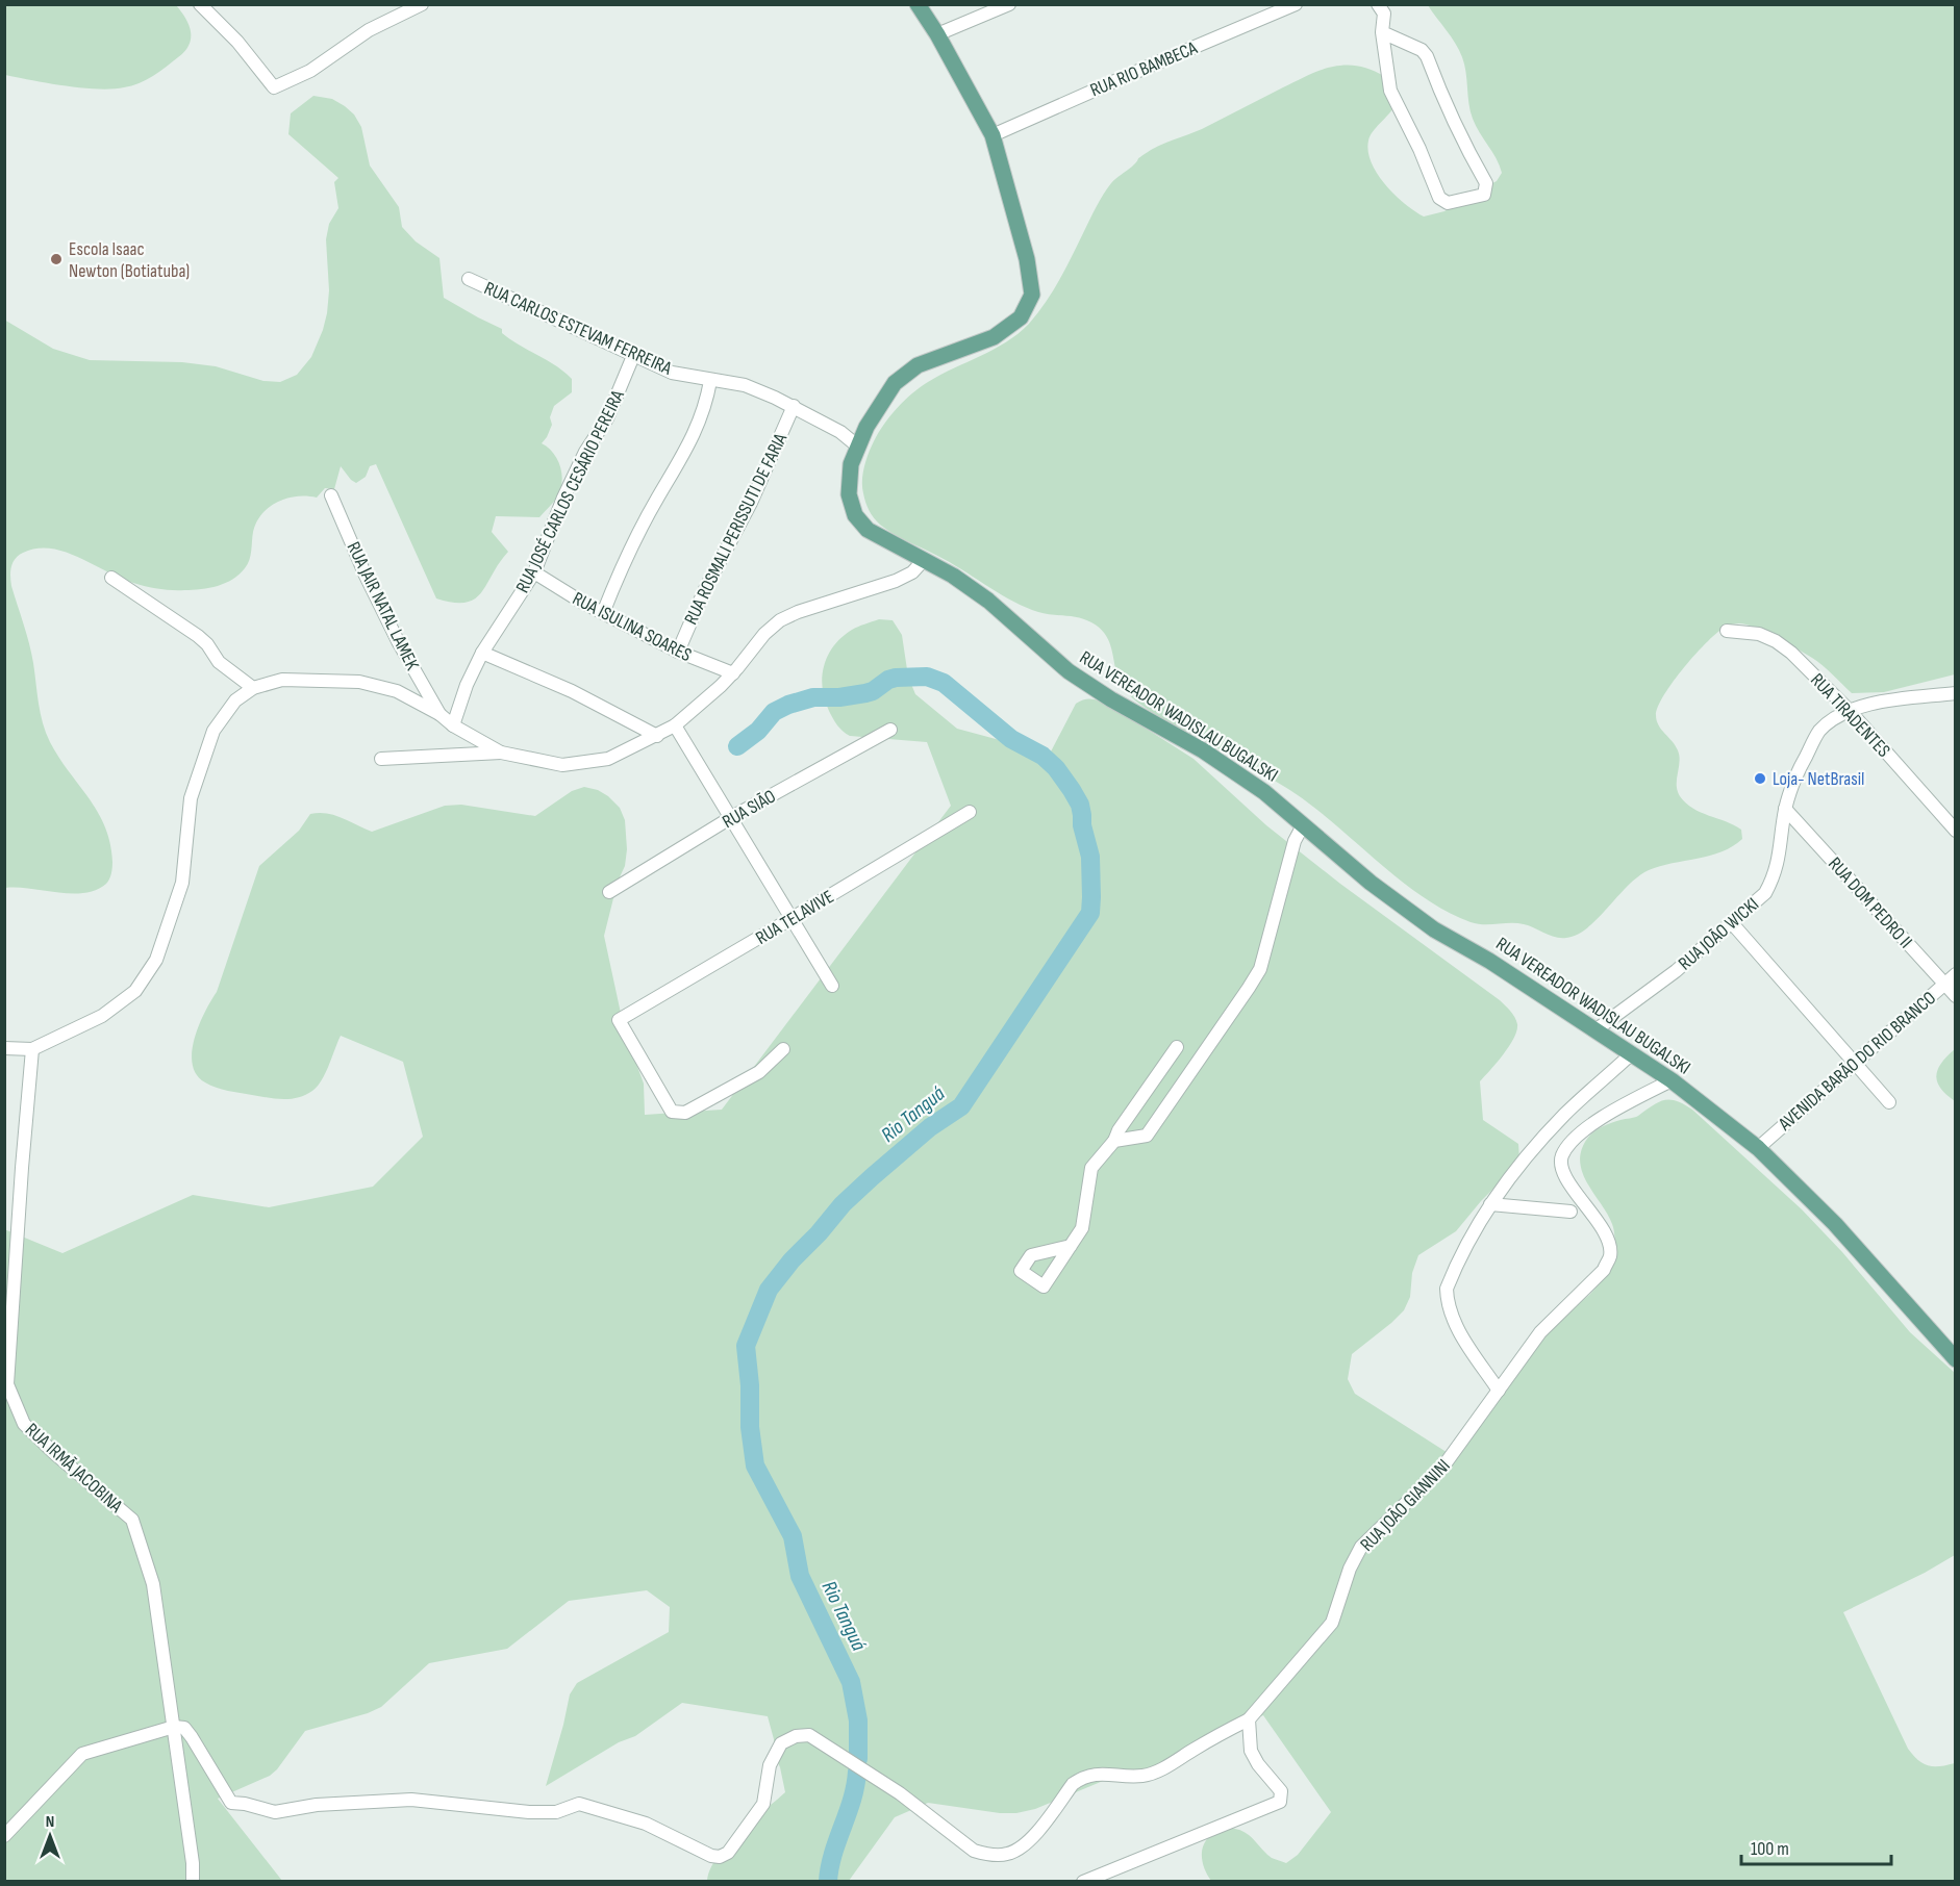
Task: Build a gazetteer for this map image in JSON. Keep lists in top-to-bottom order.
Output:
{
  "streets": {
    "main road": ["RUA VEREADOR WADISLAU BUGALSKI"],
    "street": [
      "RUA RIO BAMBECA",
      "RUA CARLOS ESTEVAM FERREIRA",
      "RUA JOSÉ CARLOS CESÁRIO PEREIRA",
      "RUA ROSMALI PERISSUTI DE FARIA",
      "RUA JAIR NATAL LAMEK",
      "RUA ISULINA SOARES",
      "RUA TIRADENTES",
      "RUA SIÃO",
      "RUA DOM PEDRO II",
      "RUA TELAVIVE",
      "RUA JOÃO WICKI",
      "AVENIDA BARÃO DO RIO BRANCO",
      "RUA IRMÃ JACOBINA",
      "RUA JOÃO GIANNINI"
    ]
  },
  "crossings": [
    ["RUA RIO BAMBECA", "RUA VEREADOR WADISLAU BUGALSKI"],
    ["RUA CARLOS ESTEVAM FERREIRA", "RUA JOSÉ CARLOS CESÁRIO PEREIRA"],
    ["RUA CARLOS ESTEVAM FERREIRA", "RUA ROSMALI PERISSUTI DE FARIA"],
    ["RUA CARLOS ESTEVAM FERREIRA", "RUA VEREADOR WADISLAU BUGALSKI"],
    ["RUA JOSÉ CARLOS CESÁRIO PEREIRA", "RUA ISULINA SOARES"],
    ["RUA ROSMALI PERISSUTI DE FARIA", "RUA ISULINA SOARES"],
    ["RUA TIRADENTES", "RUA JOÃO WICKI"],
    ["RUA VEREADOR WADISLAU BUGALSKI", "RUA JOÃO WICKI"],
    ["RUA VEREADOR WADISLAU BUGALSKI", "AVENIDA BARÃO DO RIO BRANCO"],
    ["RUA VEREADOR WADISLAU BUGALSKI", "RUA JOÃO GIANNINI"],
    ["RUA DOM PEDRO II", "RUA JOÃO WICKI"],
    ["RUA DOM PEDRO II", "AVENIDA BARÃO DO RIO BRANCO"]
  ],
  "water": ["Rio Tanguá"],
  "places": ["Escola Isaac Newton (Botiatuba)", "Loja- NetBrasil"],
  "scale_bar": "100 m",
  "north": "top"
}
